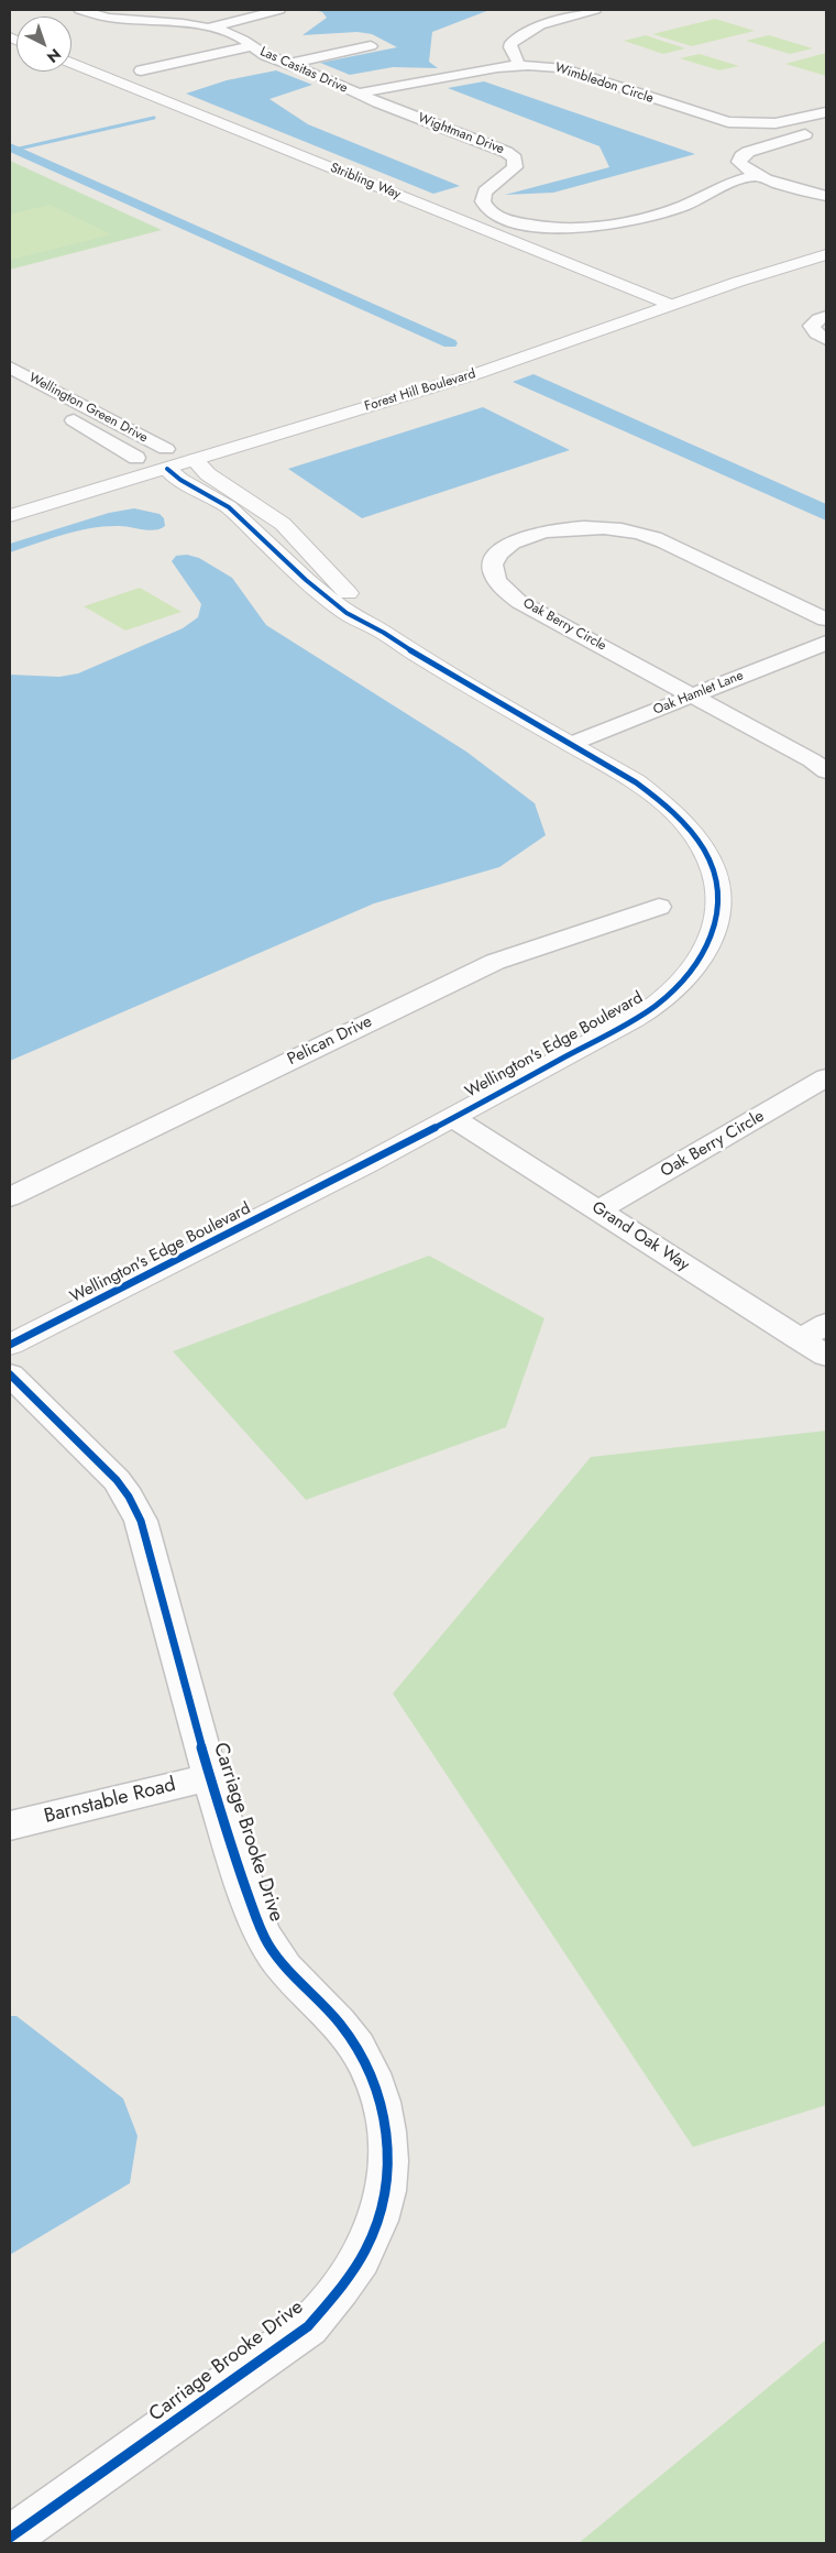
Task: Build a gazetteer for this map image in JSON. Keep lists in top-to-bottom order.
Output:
{
  "streets": {
    "street": [
      "Las Casitas Drive",
      "Wimbledon Circle",
      "Wightman Drive",
      "Stribling Way",
      "Forest Hill Boulevard",
      "Wellington Green Drive",
      "Oak Berry Circle",
      "Oak Hamlet Lane",
      "Pelican Drive",
      "Wellington's Edge Boulevard",
      "Grand Oak Way",
      "Barnstable Road",
      "Carriage Brooke Drive"
    ]
  },
  "crossings": [
    ["Las Casitas Drive", "Wimbledon Circle"],
    ["Las Casitas Drive", "Wightman Drive"],
    ["Wimbledon Circle", "Wightman Drive"],
    ["Stribling Way", "Forest Hill Boulevard"],
    ["Forest Hill Boulevard", "Wellington's Edge Boulevard"],
    ["Oak Berry Circle", "Oak Hamlet Lane"],
    ["Oak Berry Circle", "Grand Oak Way"],
    ["Oak Hamlet Lane", "Wellington's Edge Boulevard"],
    ["Wellington's Edge Boulevard", "Grand Oak Way"],
    ["Barnstable Road", "Carriage Brooke Drive"]
  ],
  "north": "bottom right"
}
